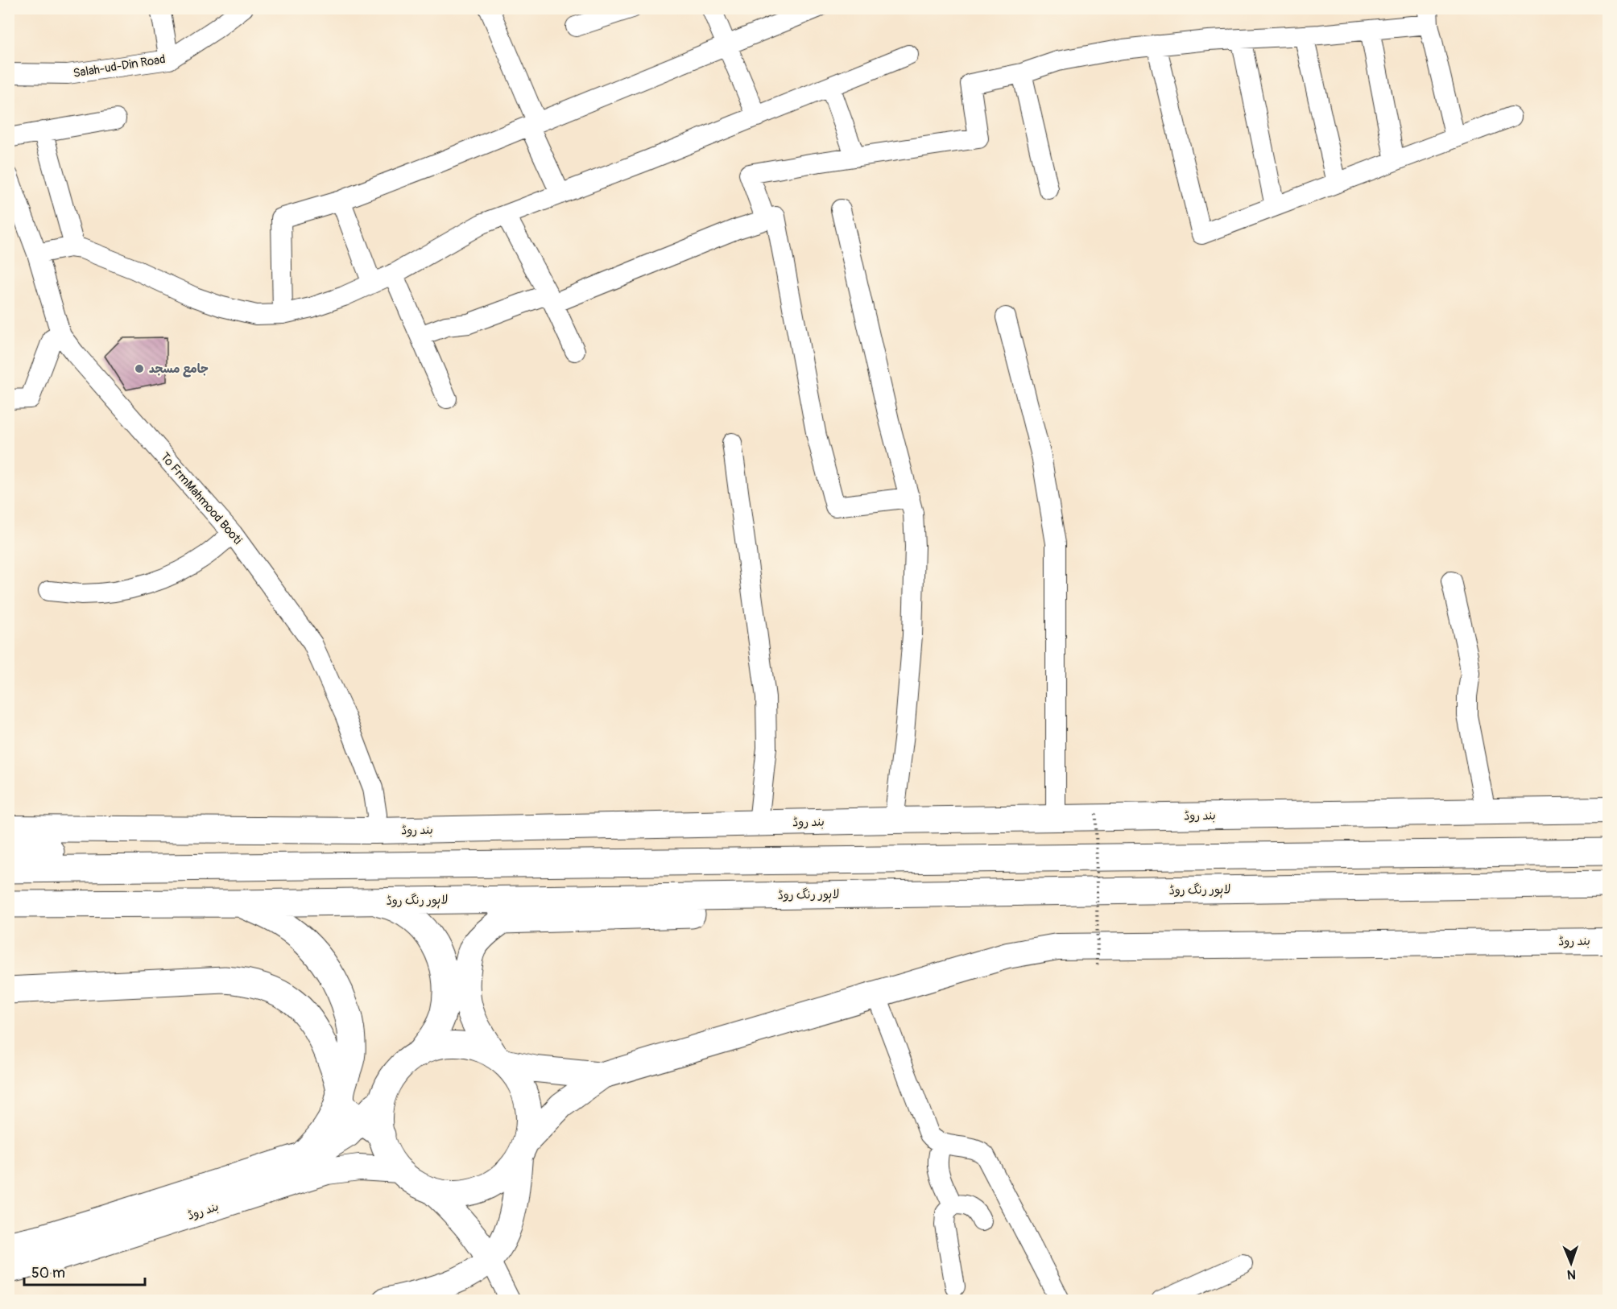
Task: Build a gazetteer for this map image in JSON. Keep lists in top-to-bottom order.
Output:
{
  "streets": {
    "highway": ["لاہور رنگ روڈ"],
    "main road": ["بند روڈ"],
    "street": ["Salah-ud-Din Road", "To FrmMahmood Booti"]
  },
  "crossings": [
    ["To FrmMahmood Booti", "بند روڈ"]
  ],
  "places": ["جامع مسجد"],
  "scale_bar": "50 m",
  "north": "bottom"
}
